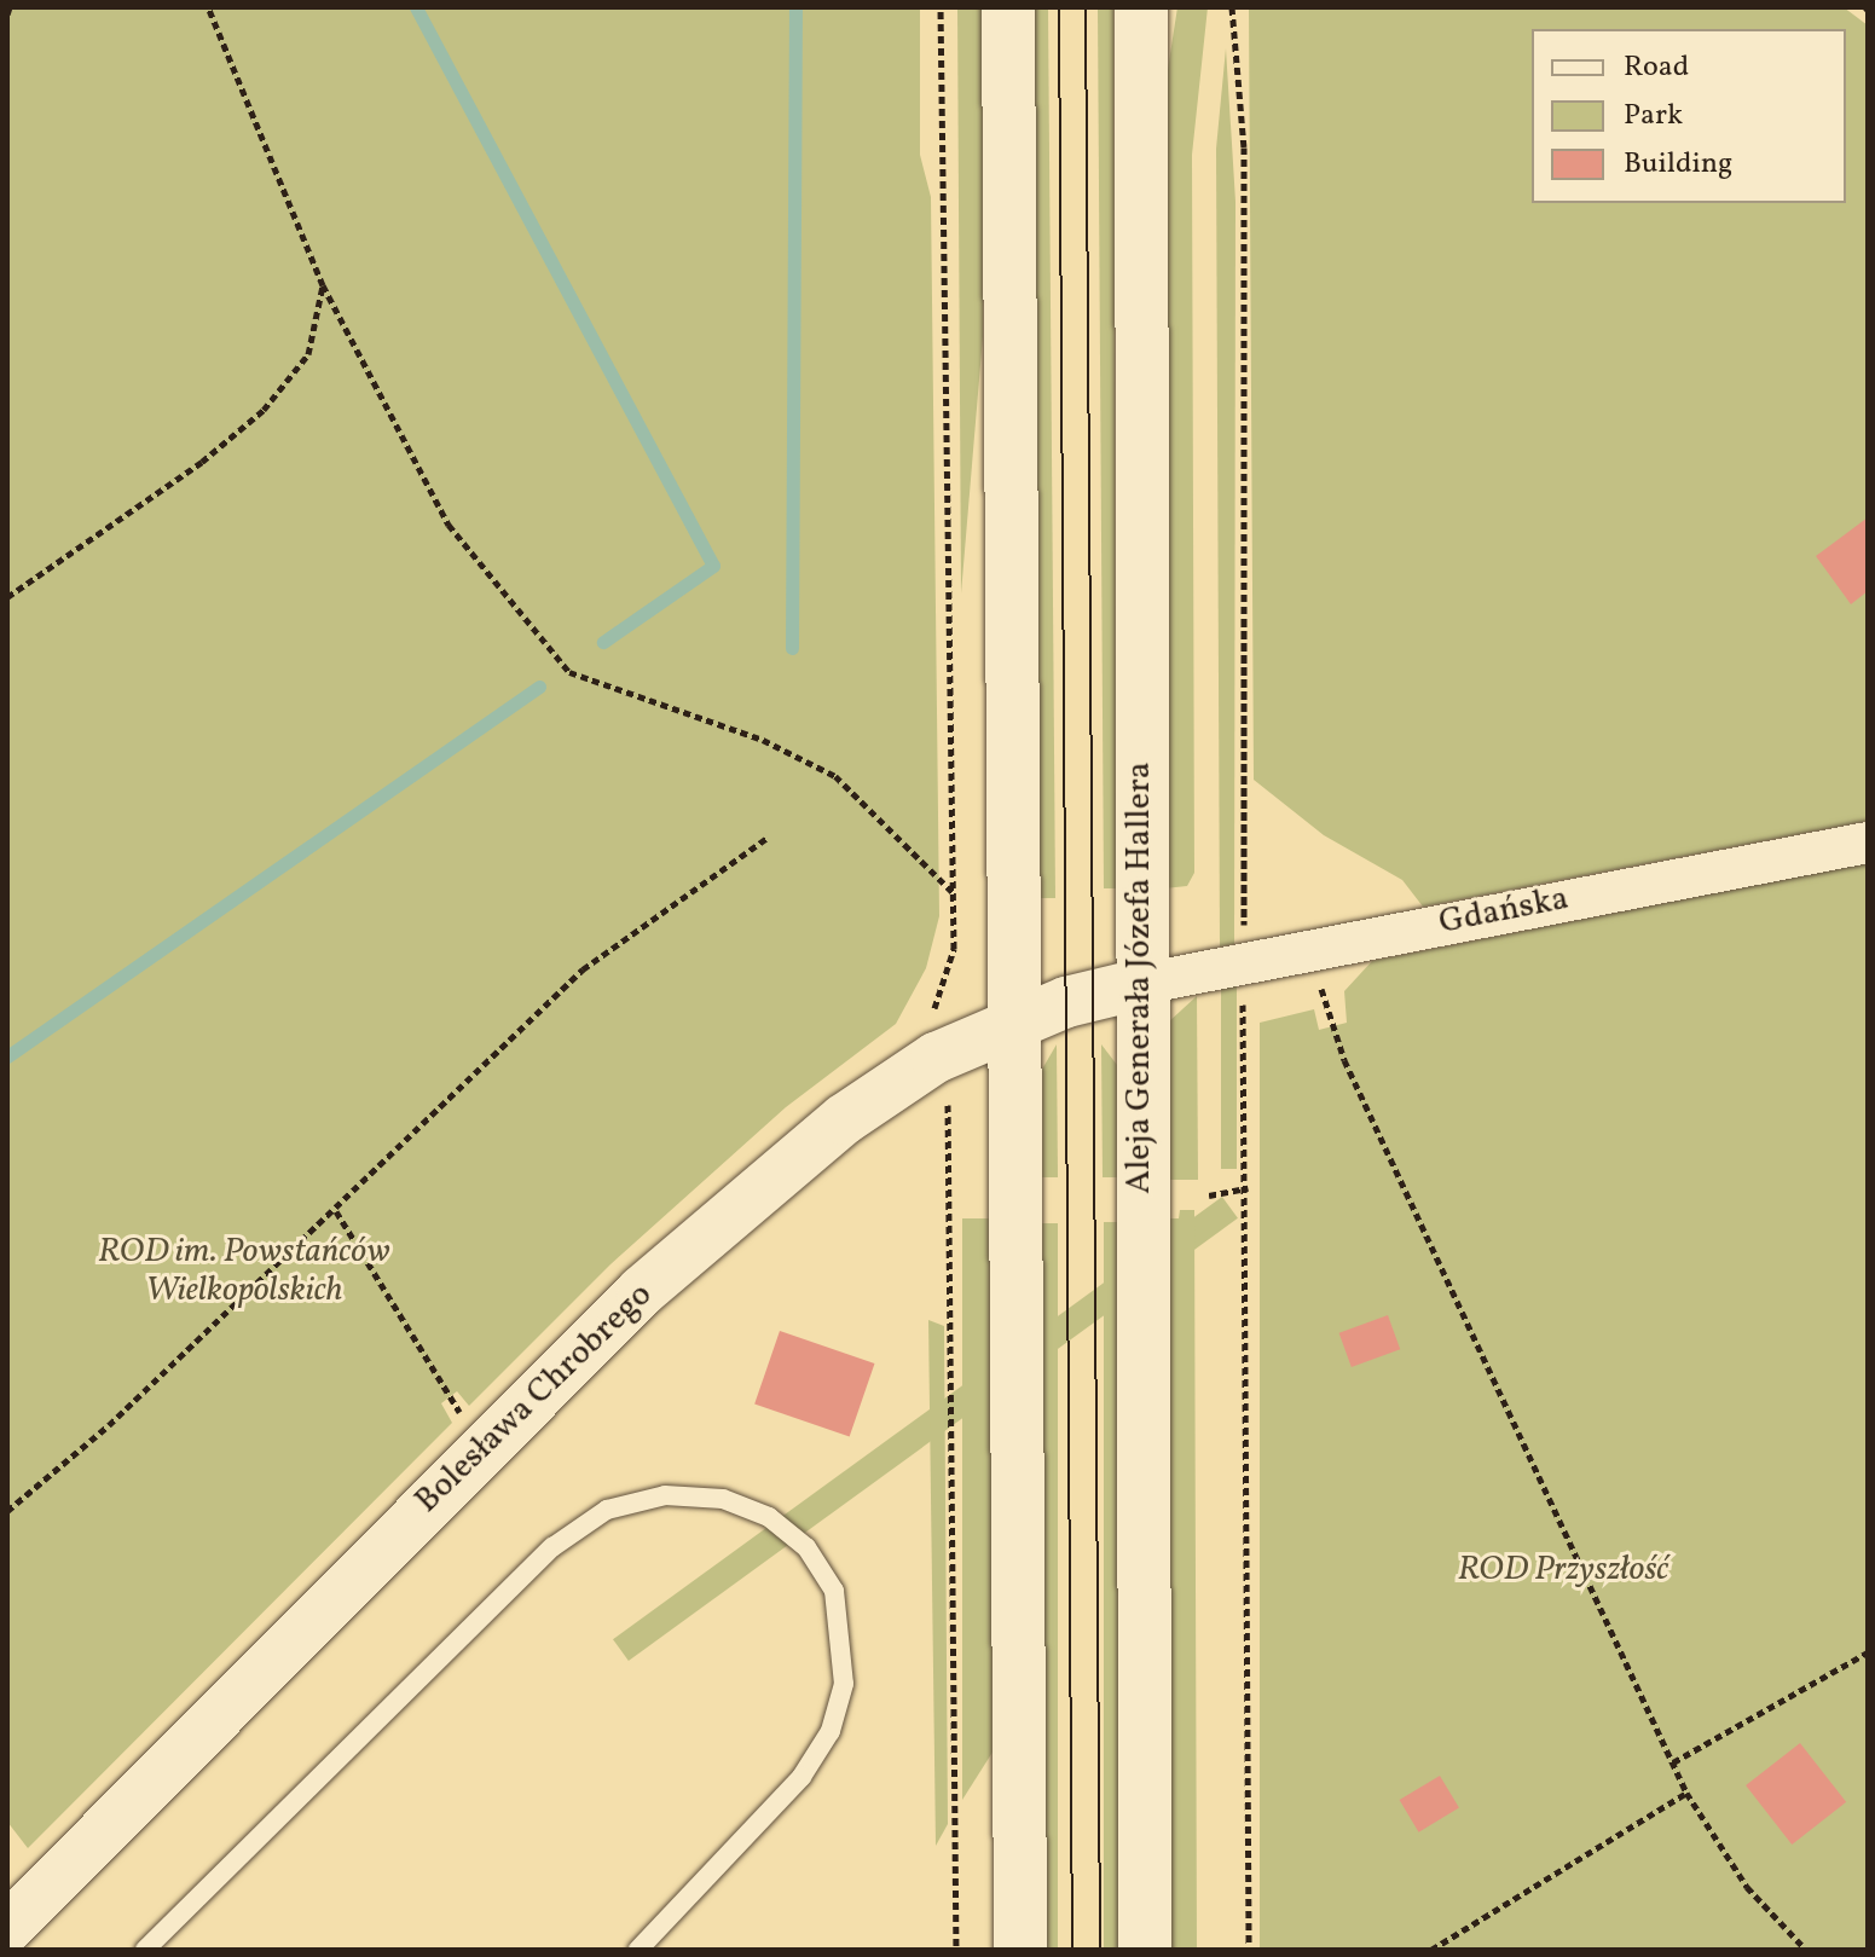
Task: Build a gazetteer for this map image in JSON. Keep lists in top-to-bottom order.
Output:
{
  "streets": {
    "main road": ["Aleja Generała Józefa Hallera"],
    "street": ["Gdańska", "Bolesława Chrobrego"]
  },
  "crossings": [
    ["Gdańska", "Aleja Generała Józefa Hallera"],
    ["Gdańska", "Bolesława Chrobrego"],
    ["Aleja Generała Józefa Hallera", "Bolesława Chrobrego"]
  ],
  "parks": ["ROD im. Powstańców Wielkopolskich", "ROD Przyszłość"],
  "legend": ["Road", "Park", "Building"]
}
